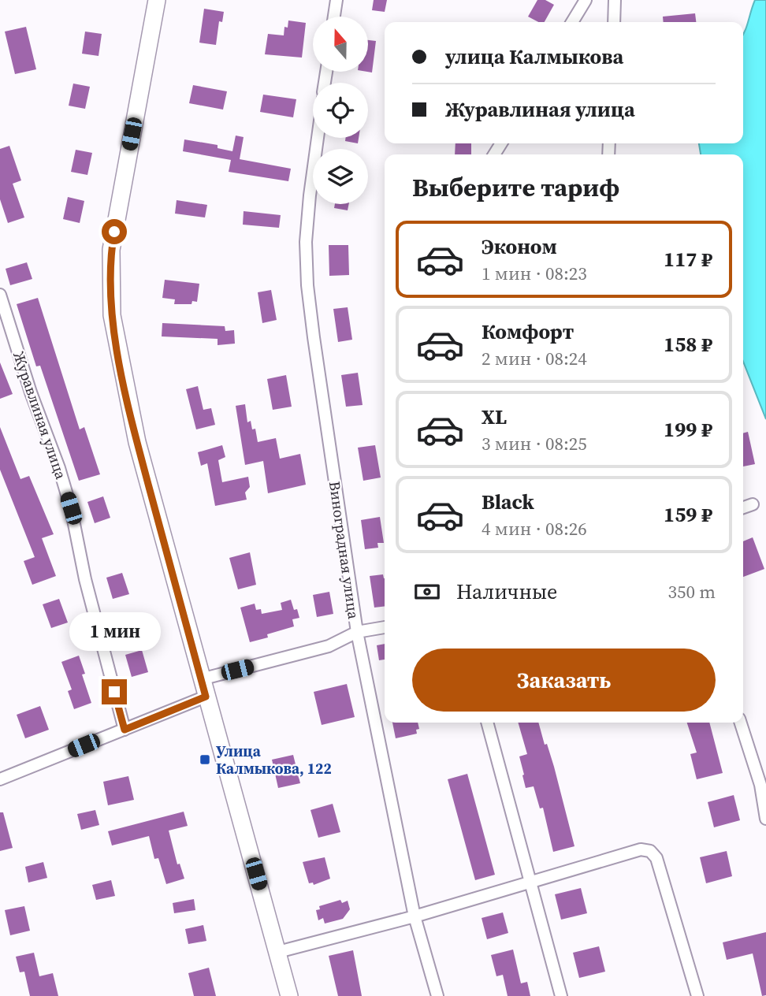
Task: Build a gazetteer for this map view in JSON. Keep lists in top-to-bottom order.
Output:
{
  "streets": {
    "street": ["Журавлиная улица", "Виноградная улица"]
  },
  "places": {
    "transit": ["Улица Калмыкова, 122"]
  },
  "north": "top",
  "page": {
    "banner": ["улица Калмыкова", "Журавлиная улица"],
    "heading": "Выберите тариф",
    "list": [
      {
        "name": "Эконом",
        "note": "1 мин · 08:23",
        "value": "117 ₽"
      },
      {
        "name": "Комфорт",
        "note": "2 мин · 08:24",
        "value": "158 ₽"
      },
      {
        "name": "XL",
        "note": "3 мин · 08:25",
        "value": "199 ₽"
      },
      {
        "name": "Black",
        "note": "4 мин · 08:26",
        "value": "159 ₽"
      }
    ],
    "pay": ["Наличные", "350 m"],
    "bubble": "1 мин",
    "buttons": "Заказать"
  }
}
